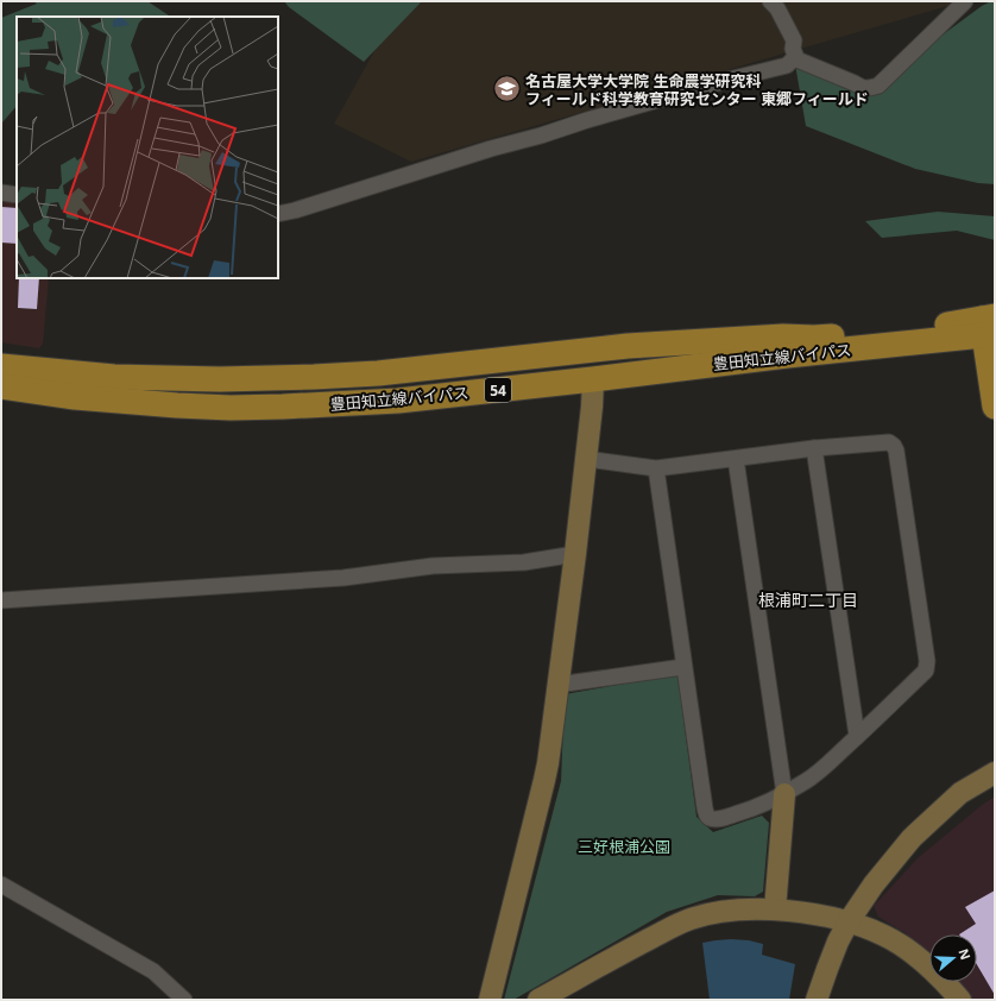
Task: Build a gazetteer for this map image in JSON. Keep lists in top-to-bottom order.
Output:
{
  "streets": {
    "main road": ["豊田知立線バイパス", "54"]
  },
  "districts": ["根浦町二丁目"],
  "parks": ["三好根浦公園"],
  "places": {
    "school or university": ["名古屋大学大学院 生命農学研究科 フィールド科学教育研究センター 東郷フィールド"]
  },
  "north": "right"
}
